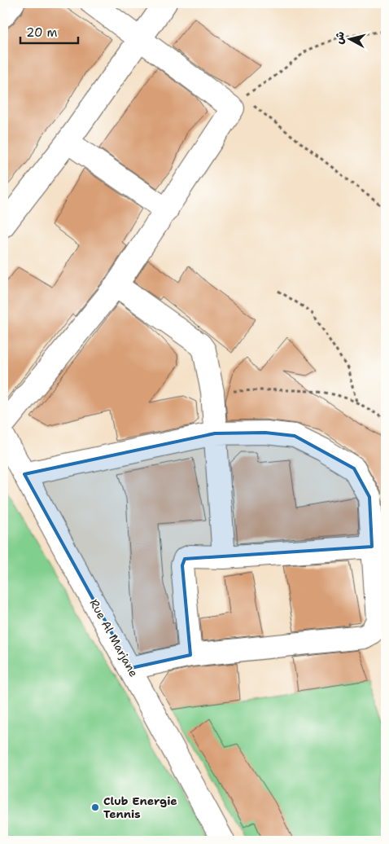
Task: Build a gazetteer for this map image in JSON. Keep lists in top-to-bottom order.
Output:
{
  "streets": {
    "street": ["Rue Al Marjane"]
  },
  "places": ["Club Energie Tennis"],
  "scale_bar": "20 m",
  "north": "left"
}
